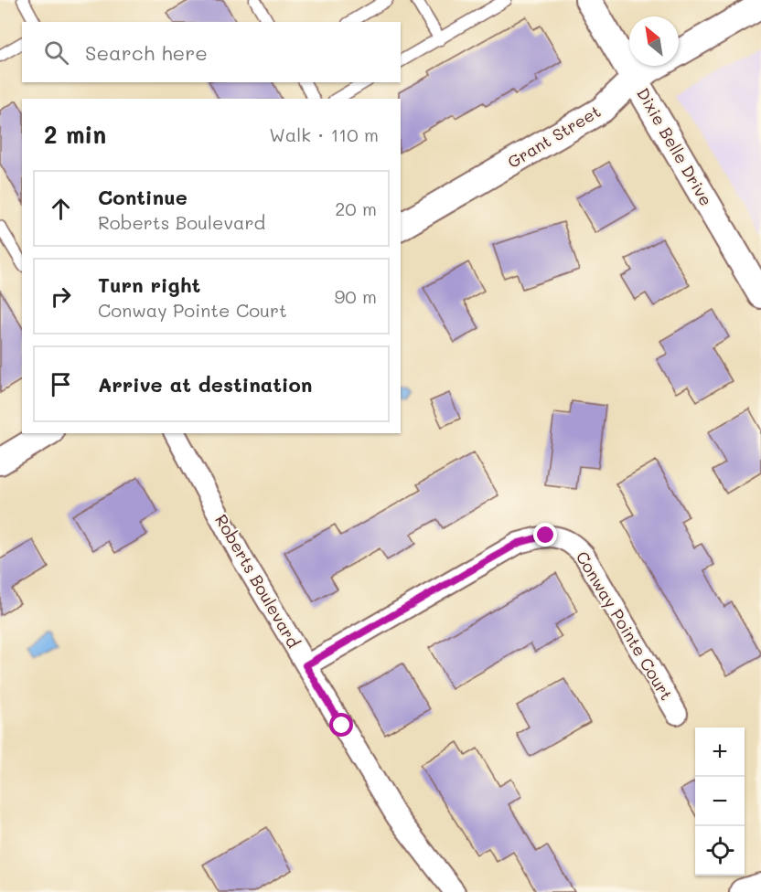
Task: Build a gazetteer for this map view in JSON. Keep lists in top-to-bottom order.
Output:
{
  "streets": {
    "street": [
      "Grant Street",
      "Dixie Belle Drive",
      "Roberts Boulevard",
      "Conway Pointe Court"
    ]
  },
  "crossings": [
    ["Grant Street", "Dixie Belle Drive"],
    ["Roberts Boulevard", "Conway Pointe Court"]
  ],
  "north": "top left",
  "page": {
    "search": "Search here",
    "heading": ["2 min", "Walk · 110 m"],
    "list": [
      ["Continue", "Roberts Boulevard", "20 m"],
      ["Turn right", "Conway Pointe Court", "90 m"],
      "Arrive at destination"
    ],
    "map_buttons": ["+", "−"]
  }
}
